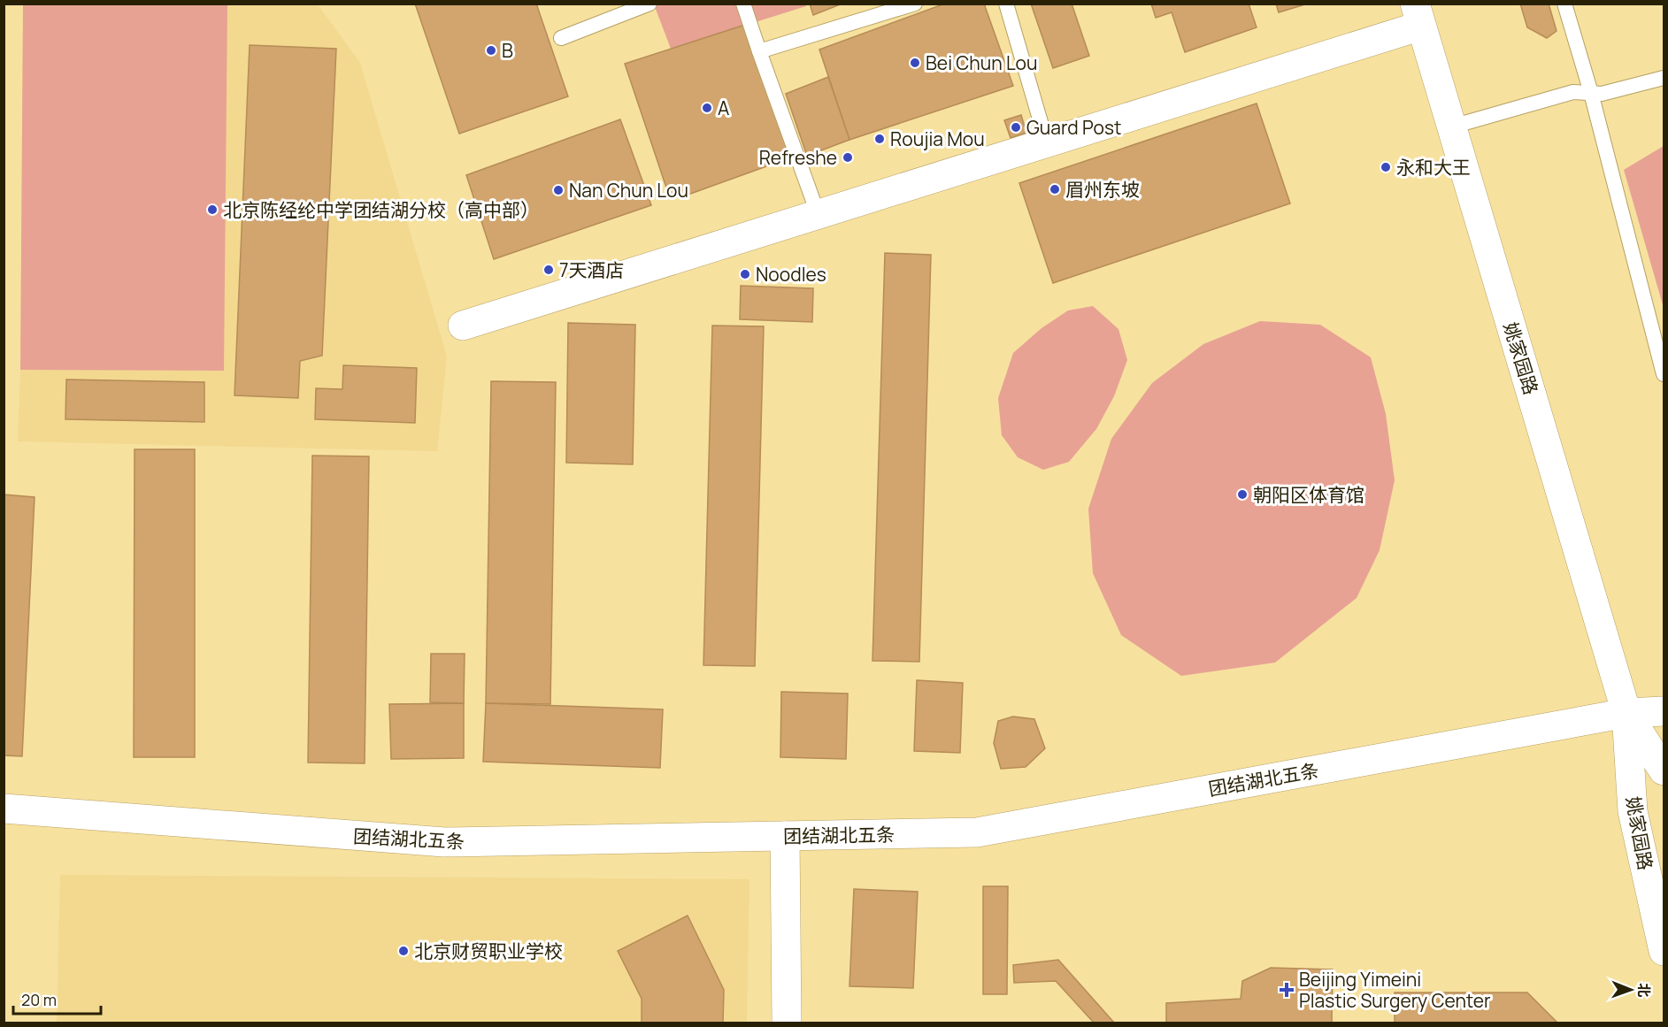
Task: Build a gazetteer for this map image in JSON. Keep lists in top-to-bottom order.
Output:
{
  "streets": {
    "street": ["姚家园路", "团结湖北五条"]
  },
  "crossings": [
    ["姚家园路", "团结湖北五条"]
  ],
  "places": {
    "other": [
      "B",
      "Bei Chun Lou",
      "A",
      "Guard Post",
      "Roujia Mou",
      "Refreshe",
      "永和大王",
      "眉州东坡",
      "Nan Chun Lou",
      "北京陈经纶中学团结湖分校（高中部）",
      "7天酒店",
      "Noodles",
      "朝阳区体育馆",
      "北京财贸职业学校"
    ],
    "health": ["Beijing Yimeini Plastic Surgery Center"]
  },
  "scale_bar": "20 m",
  "north": "right"
}
